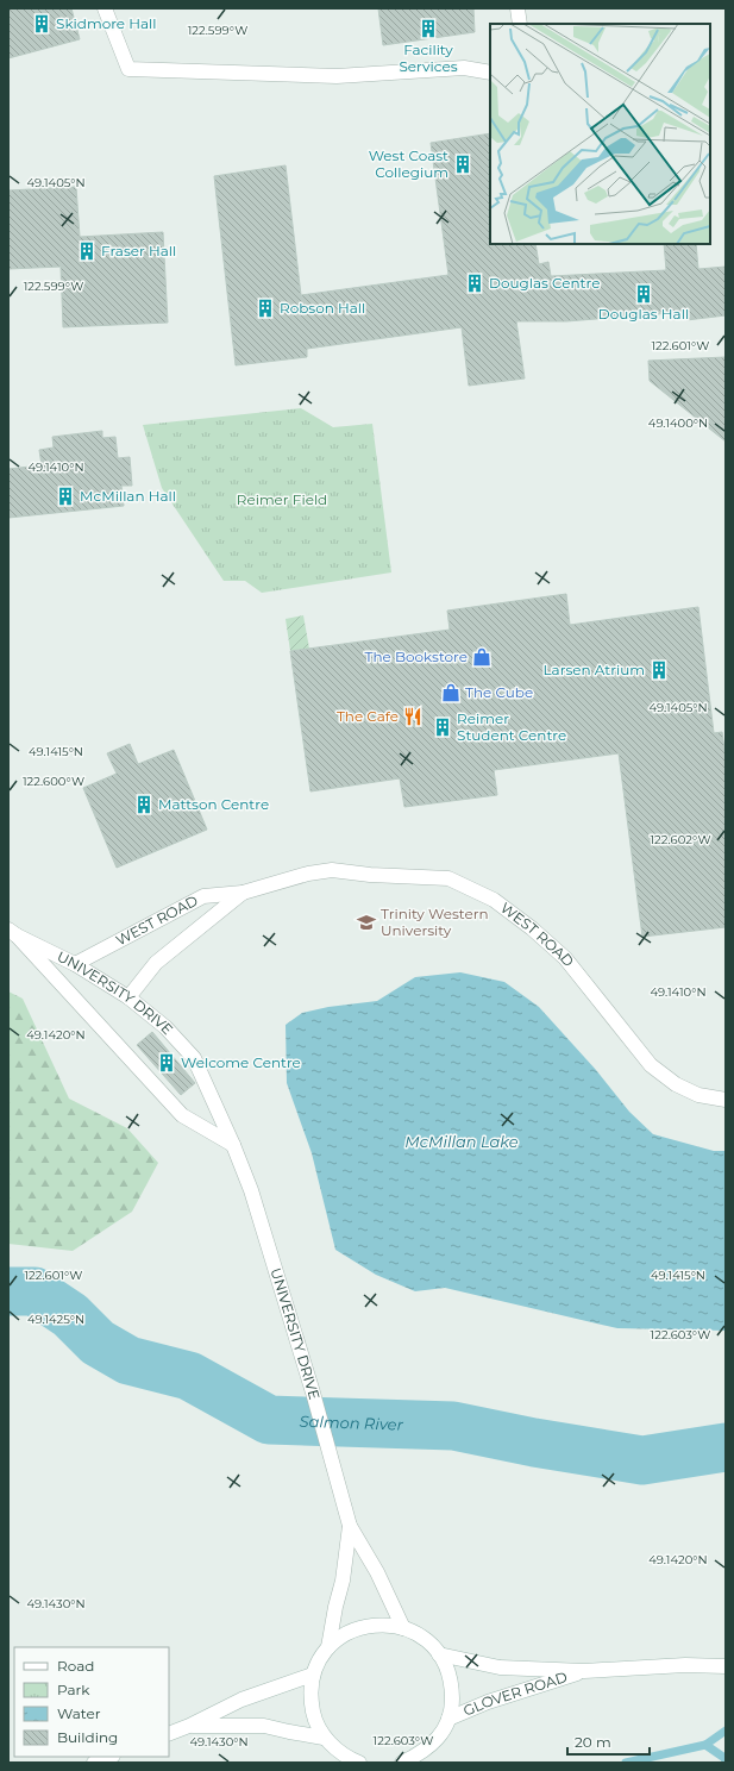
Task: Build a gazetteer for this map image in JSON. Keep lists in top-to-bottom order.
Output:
{
  "streets": {
    "street": ["WEST ROAD", "UNIVERSITY DRIVE", "GLOVER ROAD"]
  },
  "crossings": [
    ["WEST ROAD", "UNIVERSITY DRIVE"]
  ],
  "water": ["McMillan Lake", "Salmon River"],
  "parks": ["Reimer Field"],
  "places": {
    "building": [
      "Skidmore Hall",
      "Facility Services",
      "West Coast Collegium",
      "Fraser Hall",
      "Douglas Centre",
      "Douglas Hall",
      "Robson Hall",
      "McMillan Hall",
      "Larsen Atrium",
      "Reimer Student Centre",
      "Mattson Centre",
      "Welcome Centre"
    ],
    "shop": ["The Bookstore", "The Cube"],
    "restaurant": ["The Cafe"],
    "school or university": ["Trinity Western University"]
  },
  "legend": [
    "Road",
    "Park",
    "Water",
    "Building"
  ],
  "scale_bar": "20 m",
  "coordinates": [
    "122.599°W",
    "49.1405°N",
    "122.601°W",
    "49.1400°N",
    "49.1410°N",
    "49.1415°N",
    "122.600°W",
    "122.602°W",
    "49.1420°N",
    "49.1425°N",
    "122.603°W",
    "49.1430°N"
  ]
}
